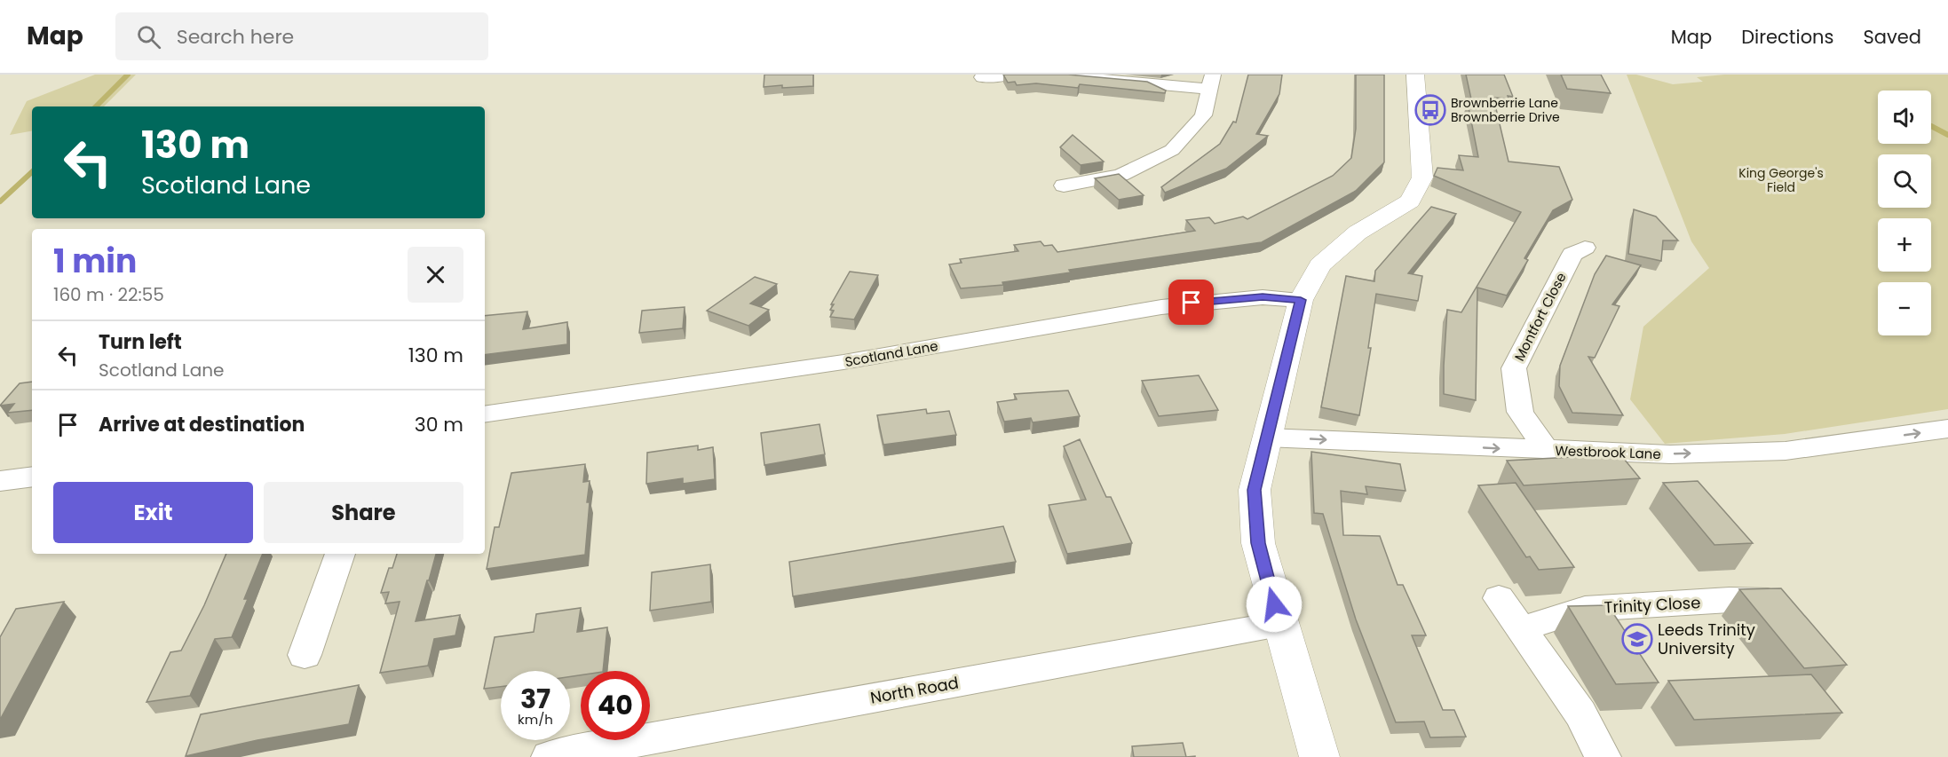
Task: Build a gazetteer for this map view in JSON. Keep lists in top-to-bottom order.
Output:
{
  "streets": {
    "street": [
      "Montfort Close",
      "Scotland Lane",
      "Westbrook Lane",
      "Trinity Close",
      "North Road"
    ]
  },
  "crossings": [
    ["Montfort Close", "Westbrook Lane"]
  ],
  "one_way": ["Westbrook Lane"],
  "parks": ["King George's Field"],
  "places": {
    "bus stop": ["Brownberrie Lane Brownberrie Drive"],
    "school or university": ["Leeds Trinity University"]
  },
  "page": {
    "header": "Map",
    "search": "Search here",
    "nav": ["Map", "Directions", "Saved"],
    "map_buttons": ["+", "−"],
    "turn": ["130 m", "Scotland Lane"],
    "heading": ["1 min", "160 m · 22:55"],
    "list": [
      {
        "name": "Turn left",
        "note": "Scotland Lane",
        "value": "130 m"
      },
      {
        "name": "Arrive at destination",
        "value": "30 m"
      }
    ],
    "buttons": ["Exit", "Share"],
    "speed": "37 km/h",
    "limit": "40"
  }
}
